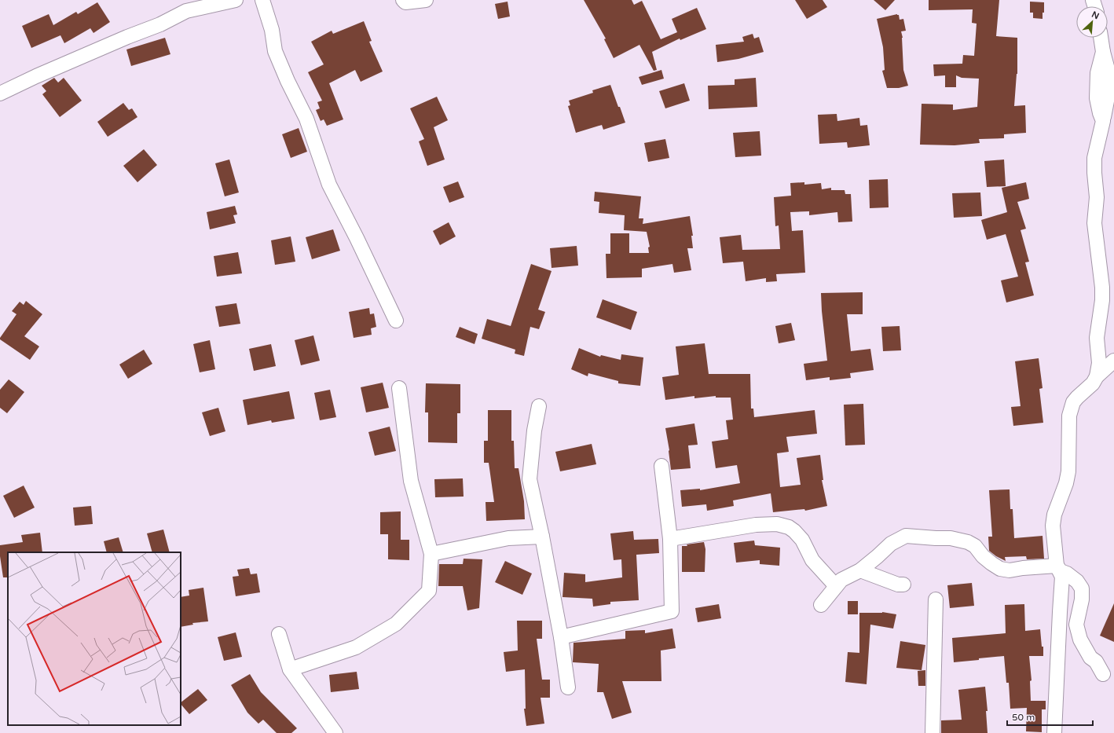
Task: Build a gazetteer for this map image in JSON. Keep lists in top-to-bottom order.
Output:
{
  "scale_bar": "50 m",
  "north": "top right"
}
